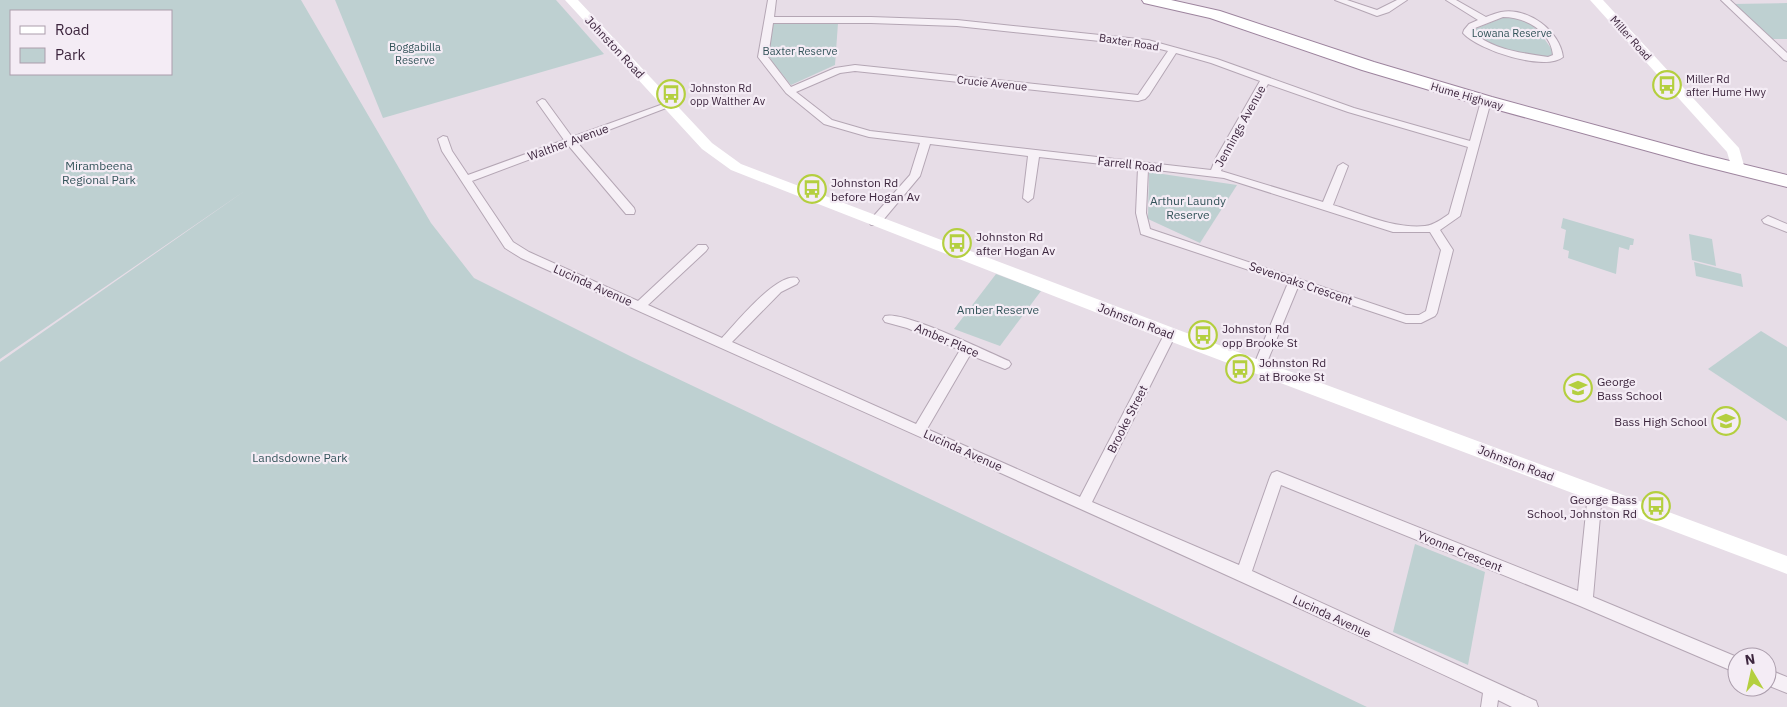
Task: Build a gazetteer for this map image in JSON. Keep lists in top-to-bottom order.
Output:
{
  "streets": {
    "highway": ["Hume Highway"],
    "street": [
      "Miller Road",
      "Baxter Road",
      "Johnston Road",
      "Crucie Avenue",
      "Jennings Avenue",
      "Walther Avenue",
      "Farrell Road",
      "Sevenoaks Crescent",
      "Lucinda Avenue",
      "Amber Place",
      "Brooke Street",
      "Yvonne Crescent"
    ]
  },
  "crossings": [
    ["Miller Road", "Hume Highway"],
    ["Baxter Road", "Crucie Avenue"],
    ["Baxter Road", "Jennings Avenue"],
    ["Baxter Road", "Farrell Road"],
    ["Johnston Road", "Walther Avenue"],
    ["Johnston Road", "Brooke Street"],
    ["Crucie Avenue", "Farrell Road"],
    ["Hume Highway", "Farrell Road"],
    ["Jennings Avenue", "Farrell Road"],
    ["Walther Avenue", "Lucinda Avenue"],
    ["Farrell Road", "Sevenoaks Crescent"],
    ["Lucinda Avenue", "Brooke Street"],
    ["Lucinda Avenue", "Yvonne Crescent"]
  ],
  "parks": [
    "Lowana Reserve",
    "Boggabilla Reserve",
    "Baxter Reserve",
    "Mirambeena Regional Park",
    "Arthur Laundy Reserve",
    "Amber Reserve",
    "Landsdowne Park"
  ],
  "places": {
    "bus stop": [
      "Miller Rd after Hume Hwy",
      "Johnston Rd opp Walther Av",
      "Johnston Rd before Hogan Av",
      "Johnston Rd after Hogan Av",
      "Johnston Rd opp Brooke St",
      "Johnston Rd at Brooke St",
      "George Bass School, Johnston Rd"
    ],
    "school or university": ["George Bass School", "Bass High School"]
  },
  "legend": ["Road", "Park"],
  "north": "top"
}
